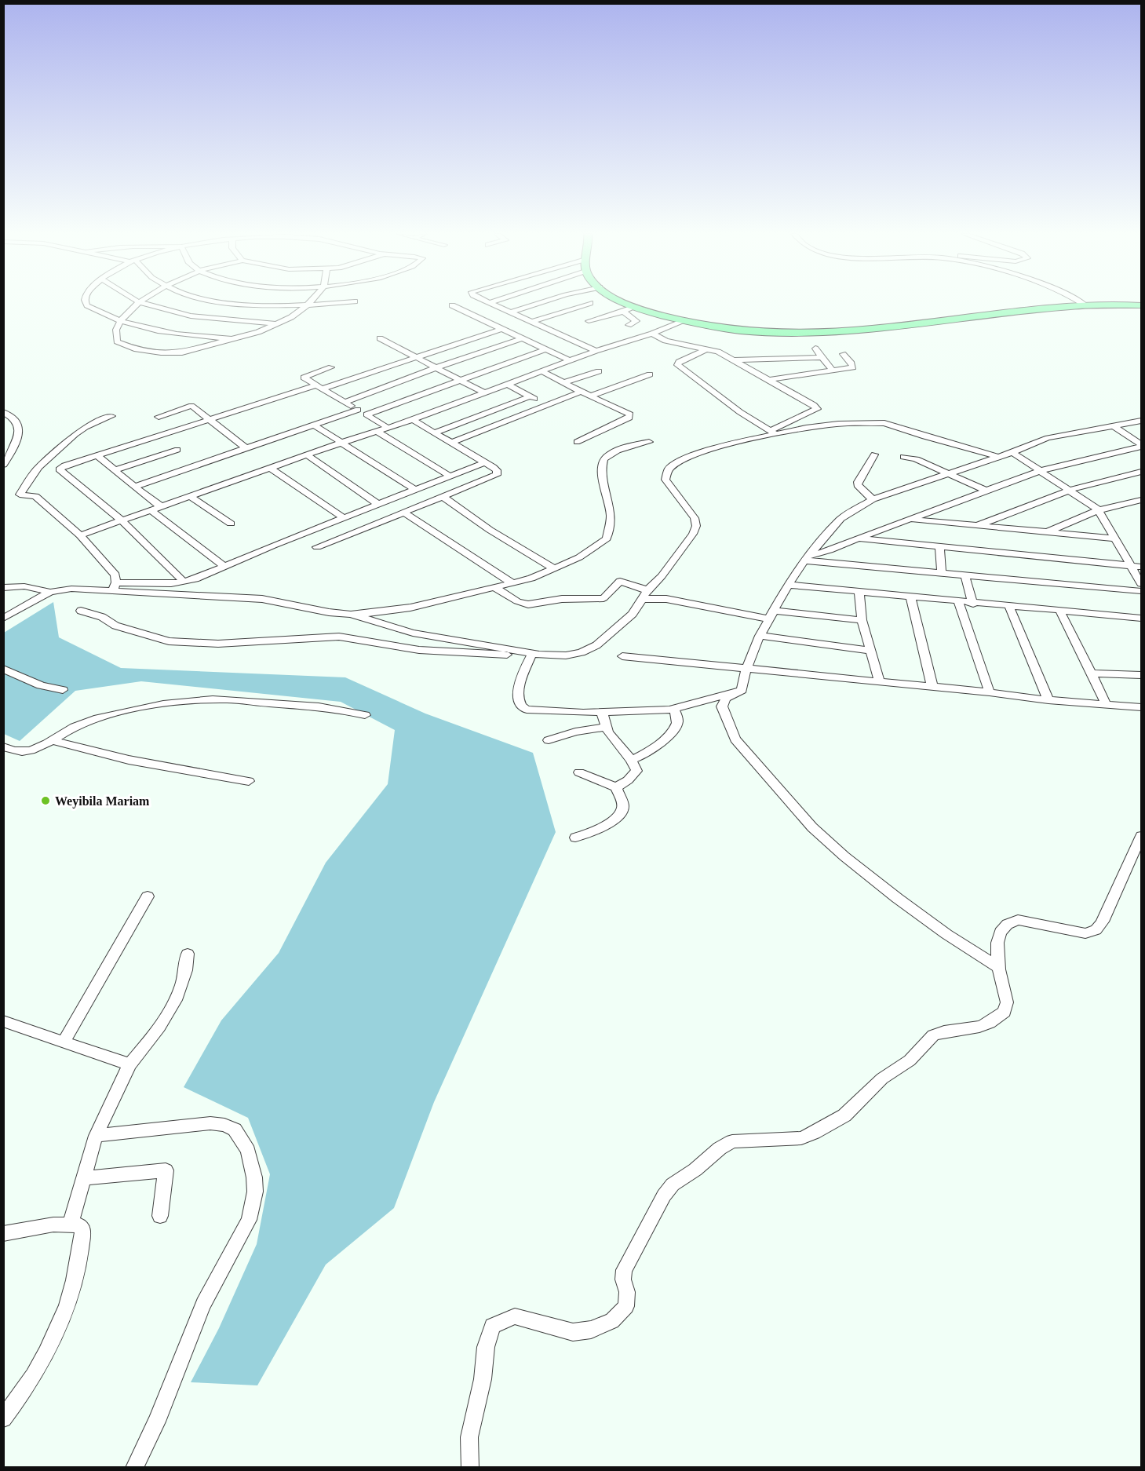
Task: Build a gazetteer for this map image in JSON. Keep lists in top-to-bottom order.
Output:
{
  "places": ["Weyibila Mariam"]
}
